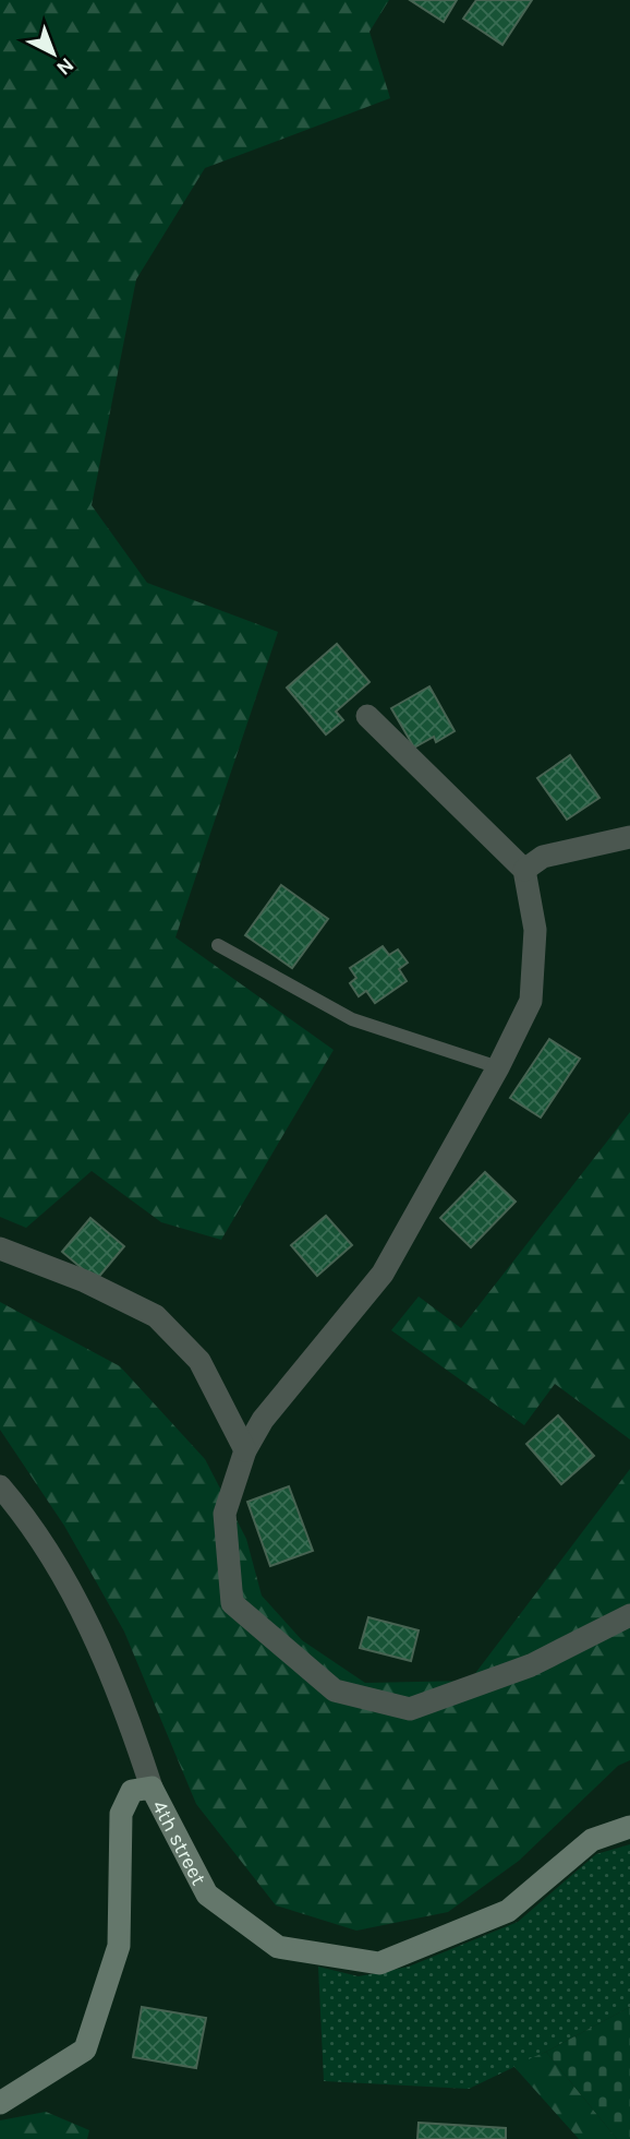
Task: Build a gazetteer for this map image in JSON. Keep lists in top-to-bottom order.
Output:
{
  "streets": {
    "street": ["4th street"]
  },
  "north": "bottom right"
}
